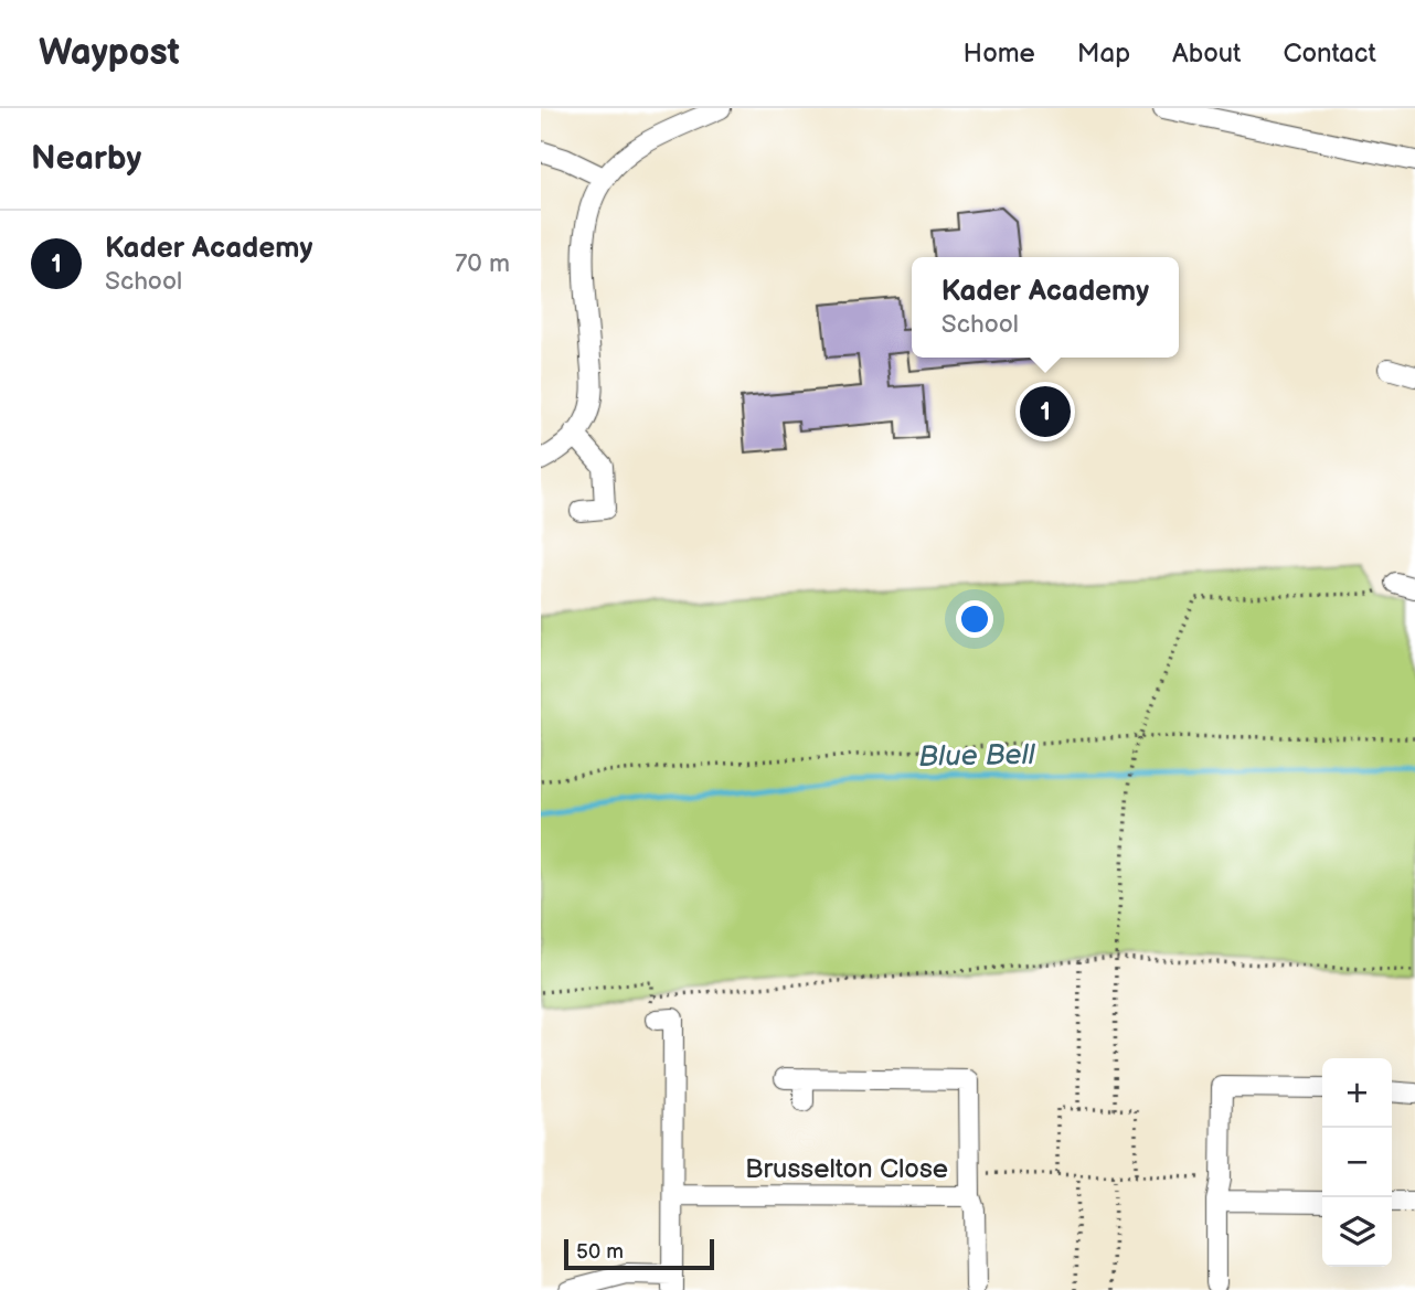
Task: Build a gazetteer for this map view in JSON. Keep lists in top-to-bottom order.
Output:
{
  "streets": {
    "street": ["Brusselton Close"]
  },
  "water": ["Blue Bell"],
  "scale_bar": "50 m",
  "page": {
    "header": "Waypost",
    "nav": [
      "Home",
      "Map",
      "About",
      "Contact"
    ],
    "heading": "Nearby",
    "list": [
      {
        "mark": "1",
        "name": "Kader Academy",
        "note": "School",
        "value": "70 m"
      }
    ],
    "popup": ["Kader Academy", "School"],
    "pins": "1",
    "map_buttons": ["+", "−"],
    "scale": "50 m"
  }
}
